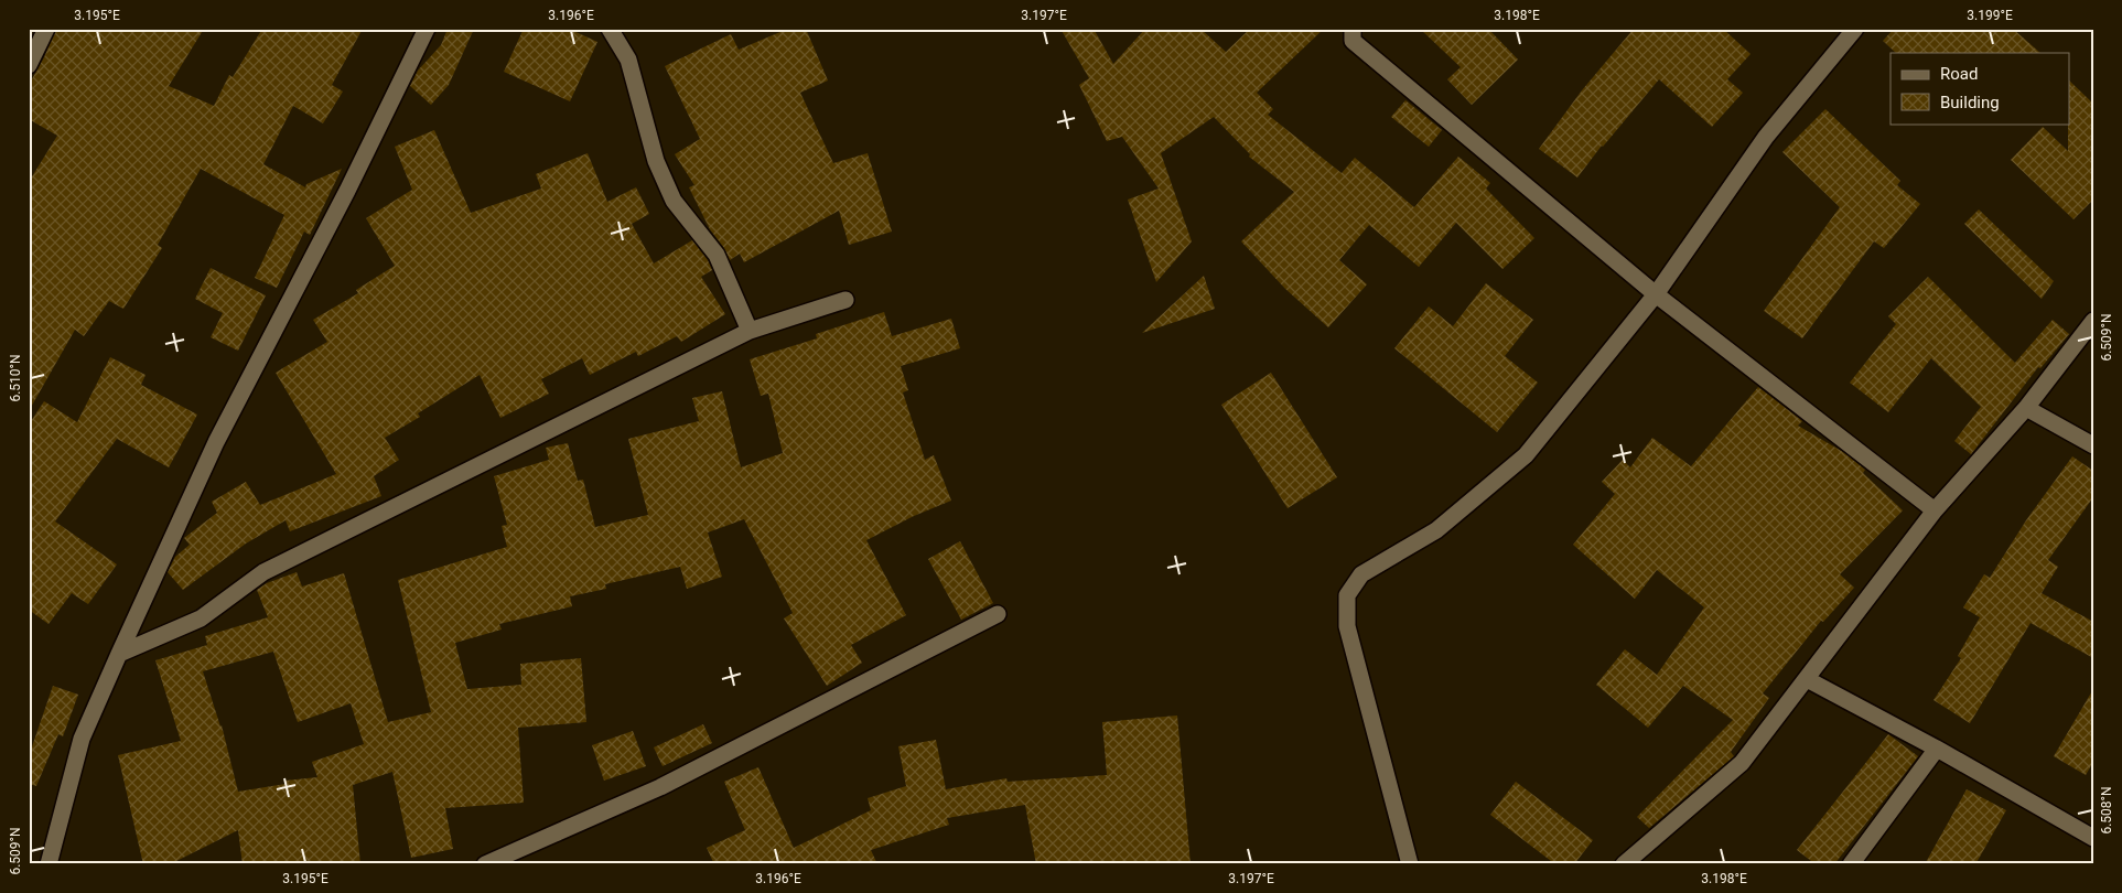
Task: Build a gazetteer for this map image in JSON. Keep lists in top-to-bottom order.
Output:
{
  "legend": ["Road", "Building"],
  "coordinates": [
    "3.195°E",
    "3.196°E",
    "3.197°E",
    "3.198°E",
    "3.199°E",
    "6.509°N",
    "6.510°N",
    "6.508°N"
  ]
}
